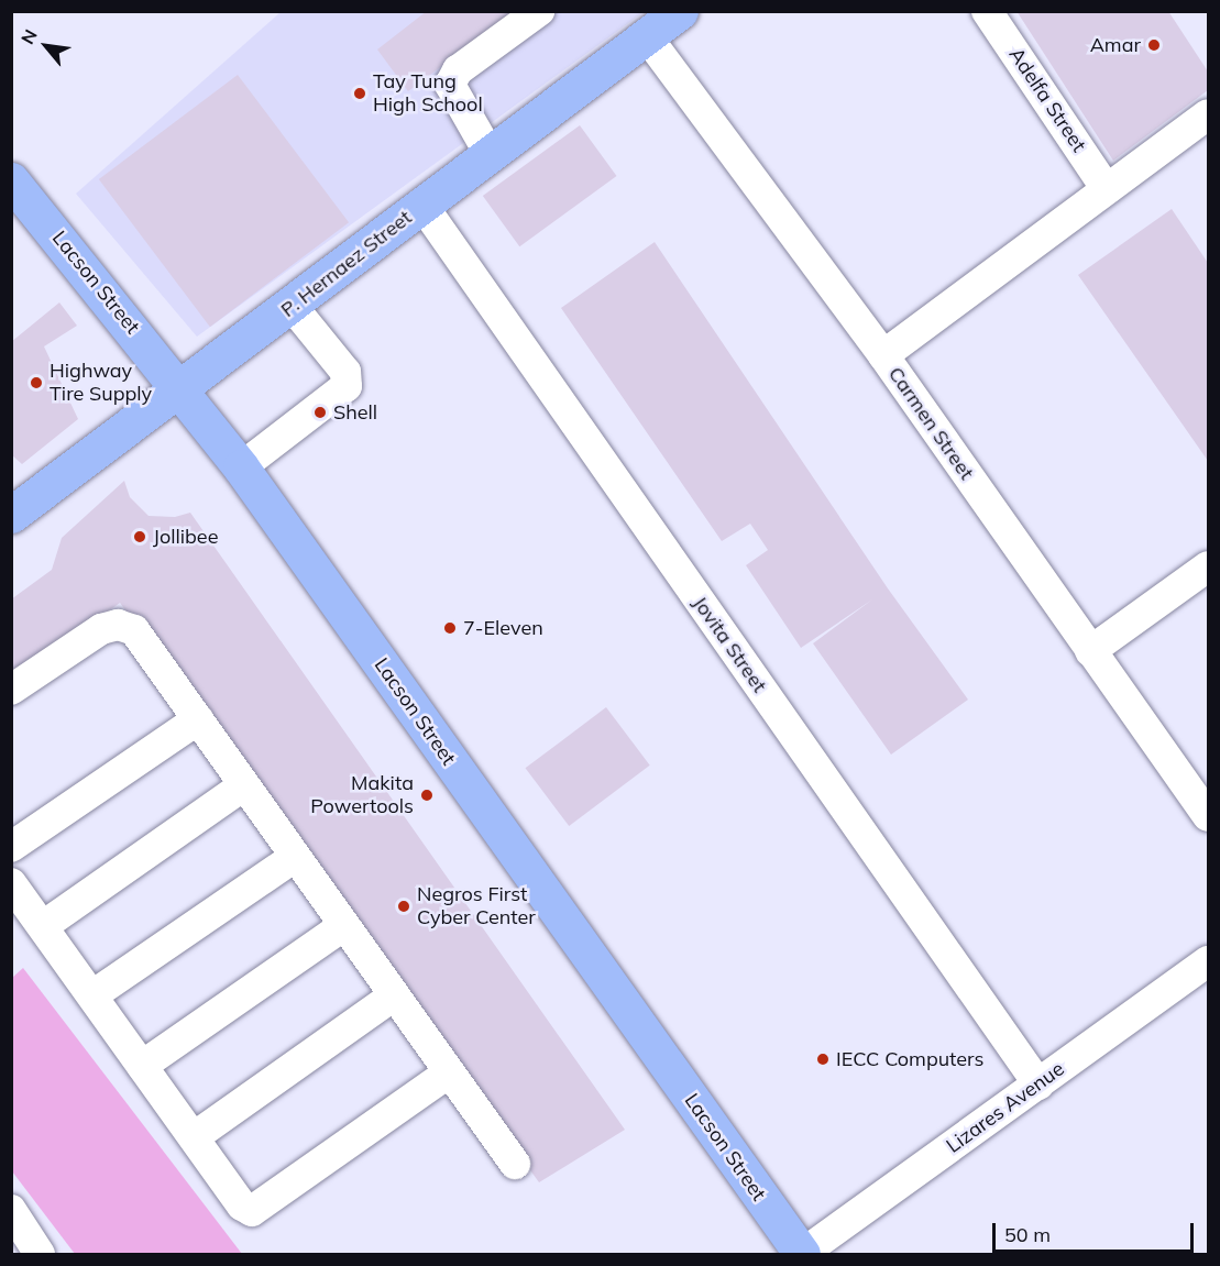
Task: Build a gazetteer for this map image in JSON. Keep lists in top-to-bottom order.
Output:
{
  "streets": {
    "main road": ["P. Hernaez Street", "Lacson Street"],
    "street": [
      "Adelfa Street",
      "Carmen Street",
      "Jovita Street",
      "Lizares Avenue"
    ]
  },
  "crossings": [
    ["P. Hernaez Street", "Lacson Street"],
    ["P. Hernaez Street", "Carmen Street"],
    ["P. Hernaez Street", "Jovita Street"],
    ["Lacson Street", "Lizares Avenue"],
    ["Jovita Street", "Lizares Avenue"]
  ],
  "places": [
    "Amar",
    "Tay Tung High School",
    "Highway Tire Supply",
    "Shell",
    "Jollibee",
    "7-Eleven",
    "Makita Powertools",
    "Negros First Cyber Center",
    "IECC Computers"
  ],
  "scale_bar": "50 m",
  "north": "top left"
}
